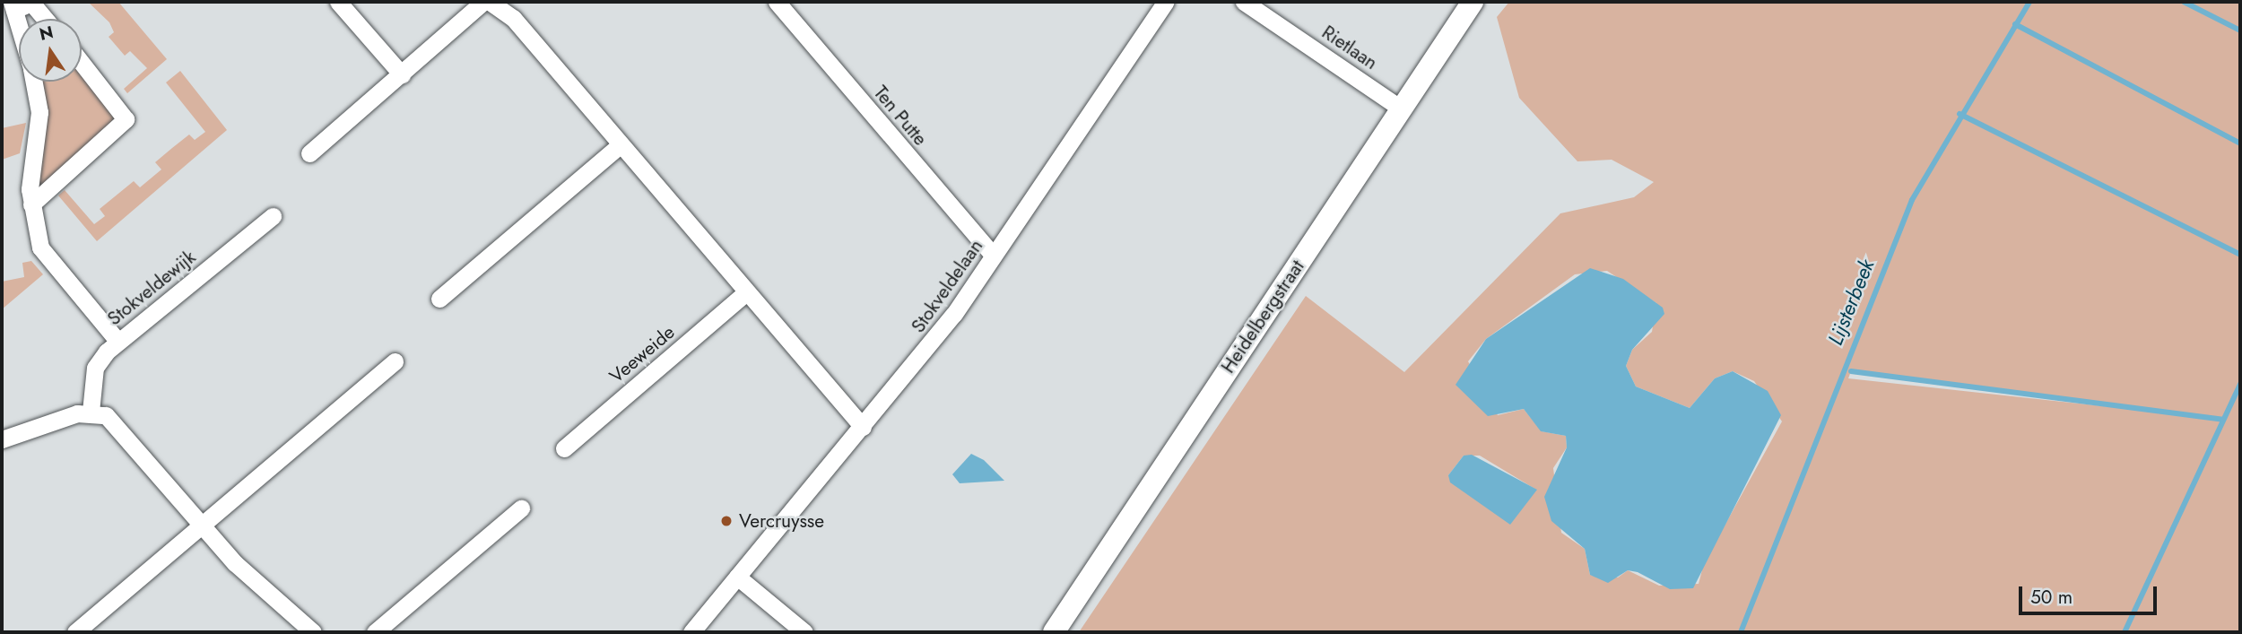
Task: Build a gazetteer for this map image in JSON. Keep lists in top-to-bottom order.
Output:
{
  "streets": {
    "main road": ["Heidelbergstraat"],
    "street": [
      "Rietlaan",
      "Ten Putte",
      "Stokveldelaan",
      "Stokveldewijk",
      "Veeweide"
    ]
  },
  "crossings": [
    ["Rietlaan", "Heidelbergstraat"],
    ["Ten Putte", "Stokveldelaan"]
  ],
  "water": ["Lijsterbeek"],
  "places": ["Vercruysse"],
  "scale_bar": "50 m",
  "north": "top"
}
